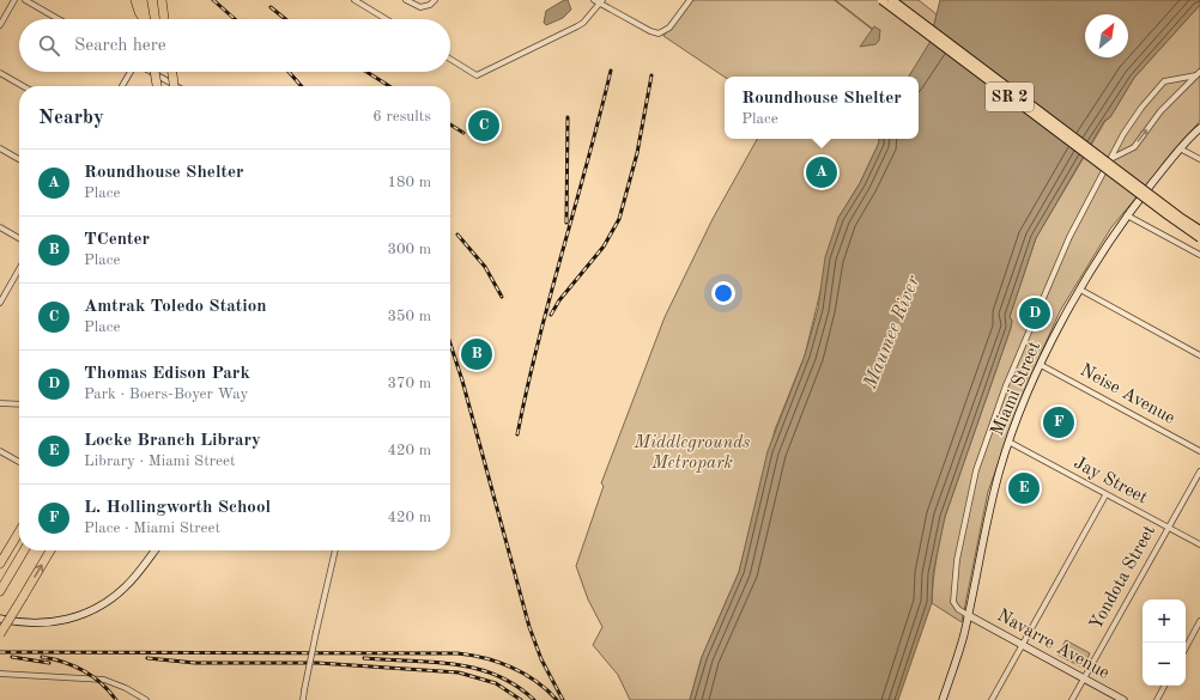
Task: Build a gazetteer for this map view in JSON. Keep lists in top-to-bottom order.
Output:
{
  "streets": {
    "main road": ["SR 2"],
    "street": [
      "Miami Street",
      "Neise Avenue",
      "Jay Street",
      "Yondota Street",
      "Navarre Avenue"
    ]
  },
  "crossings": [
    ["Miami Street", "Neise Avenue"],
    ["Miami Street", "Jay Street"],
    ["Miami Street", "Navarre Avenue"],
    ["Jay Street", "Yondota Street"],
    ["Yondota Street", "Navarre Avenue"]
  ],
  "water": ["Maumee River"],
  "parks": ["Middlegrounds Metropark"],
  "north": "top right",
  "page": {
    "search": "Search here",
    "popup": ["Roundhouse Shelter", "Place"],
    "heading": ["Nearby", "6 results"],
    "pins": [
      "C",
      "A",
      "D",
      "B",
      "F",
      "E"
    ],
    "list": [
      {
        "mark": "A",
        "name": "Roundhouse Shelter",
        "note": "Place",
        "value": "180 m"
      },
      {
        "mark": "B",
        "name": "TCenter",
        "note": "Place",
        "value": "300 m"
      },
      {
        "mark": "C",
        "name": "Amtrak Toledo Station",
        "note": "Place",
        "value": "350 m"
      },
      {
        "mark": "D",
        "name": "Thomas Edison Park",
        "note": "Park · Boers-Boyer Way",
        "value": "370 m"
      },
      {
        "mark": "E",
        "name": "Locke Branch Library",
        "note": "Library · Miami Street",
        "value": "420 m"
      },
      {
        "mark": "F",
        "name": "L. Hollingworth School",
        "note": "Place · Miami Street",
        "value": "420 m"
      }
    ],
    "map_buttons": ["+", "−"]
  }
}
